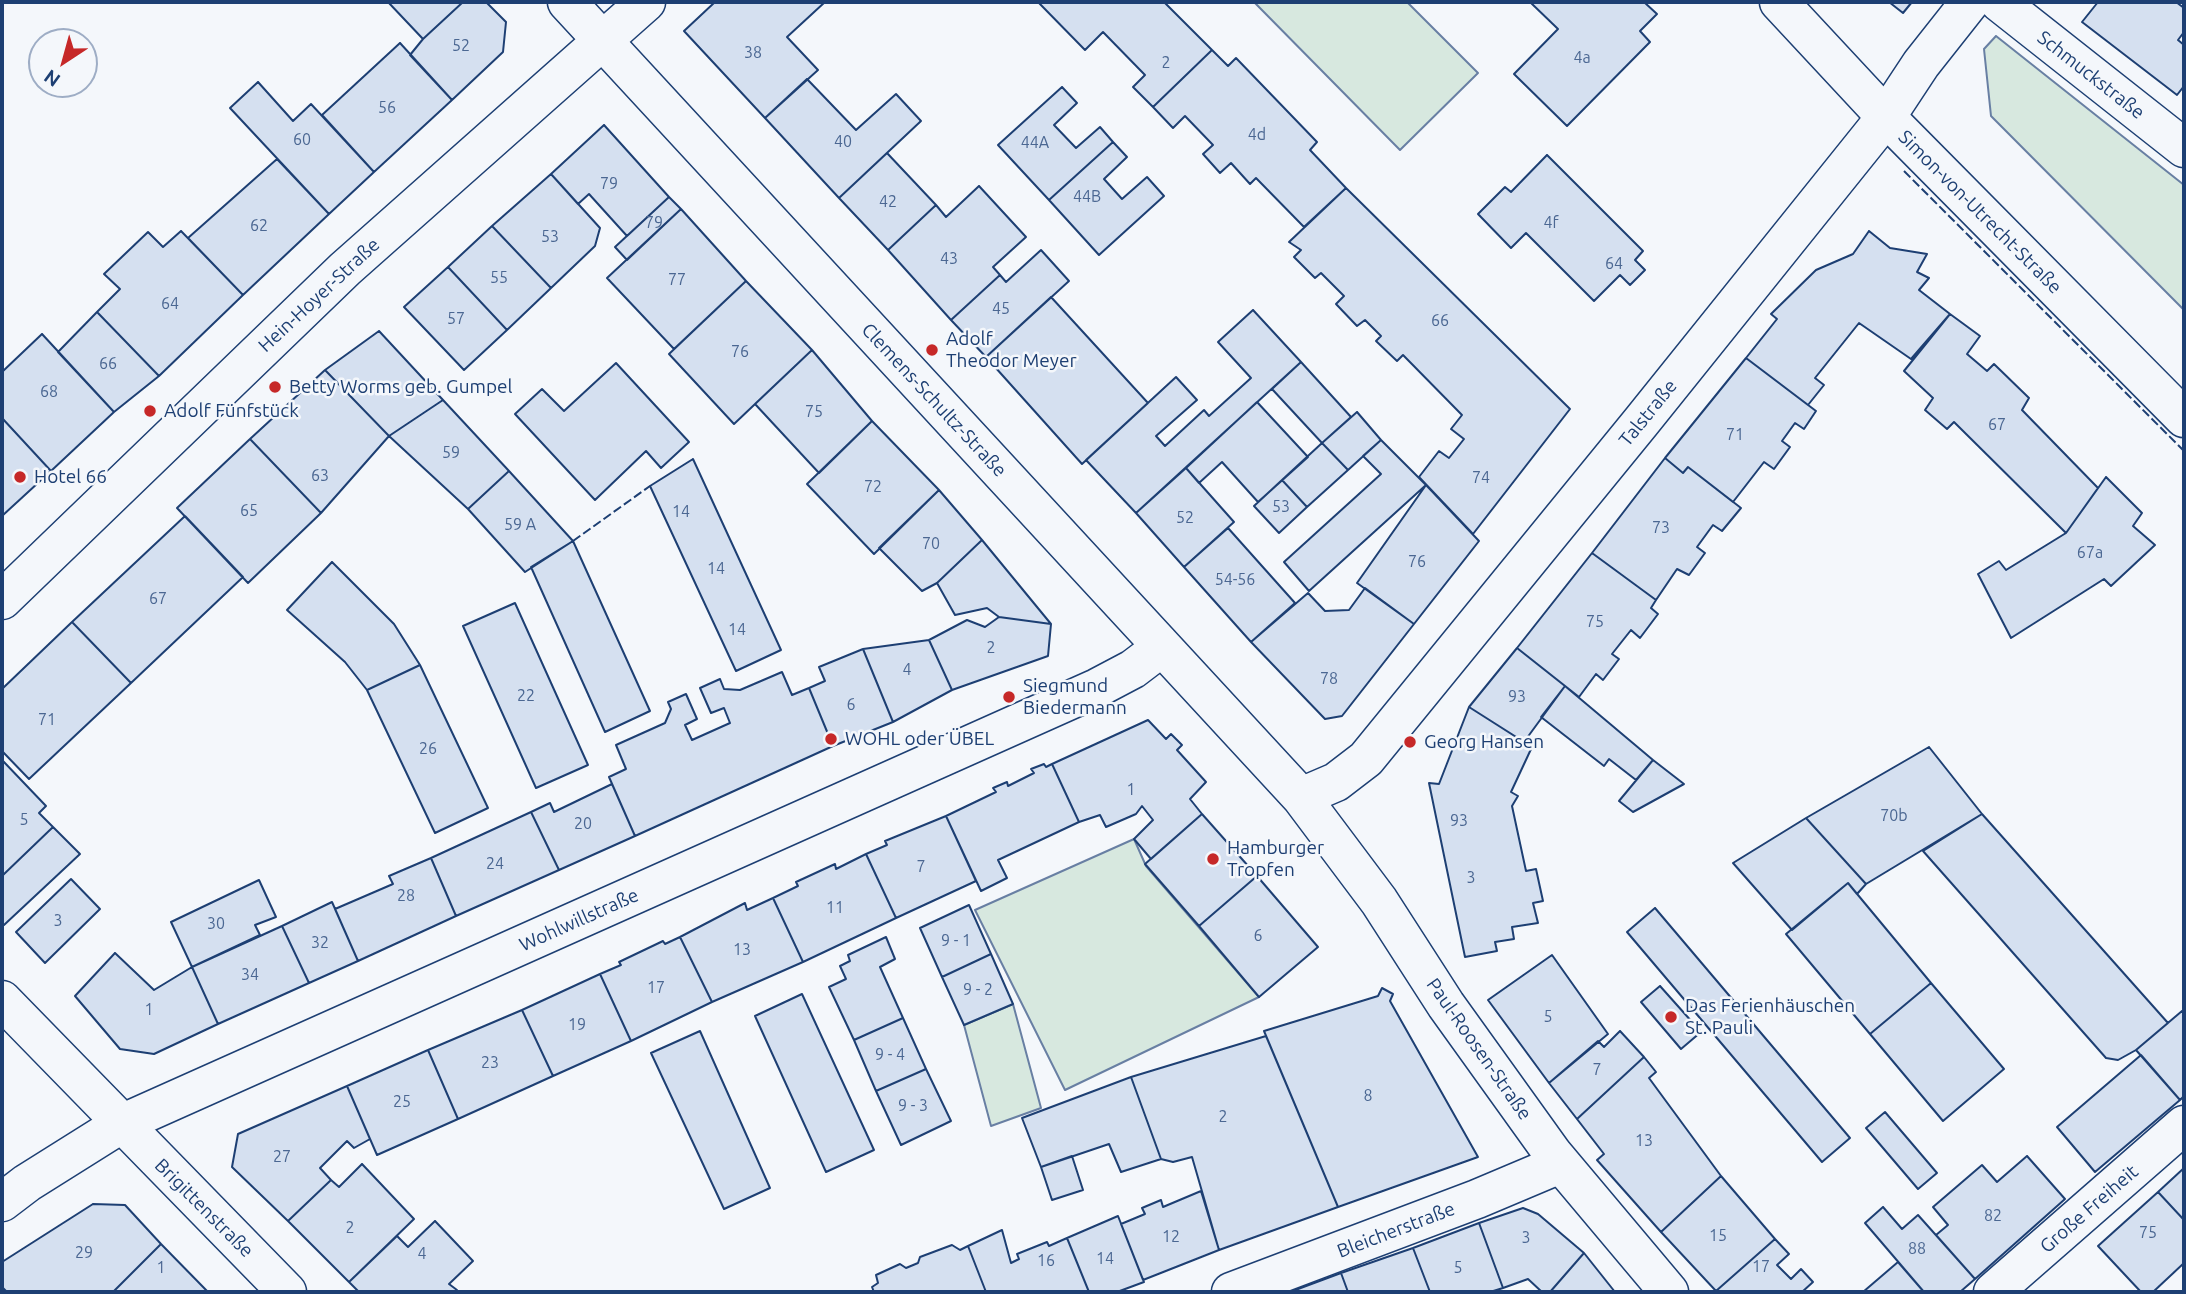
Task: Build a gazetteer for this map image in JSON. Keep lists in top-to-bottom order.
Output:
{
  "streets": {
    "street": [
      "Schmuckstraße",
      "Simon-von-Utrecht-Straße",
      "Hein-Hoyer-Straße",
      "Clemens-Schultz-Straße",
      "Talstraße",
      "Wohlwillstraße",
      "Paul-Roosen-Straße",
      "Brigittenstraße",
      "Große Freiheit",
      "Bleicherstraße"
    ]
  },
  "crossings": [
    ["Simon-von-Utrecht-Straße", "Talstraße"],
    ["Hein-Hoyer-Straße", "Clemens-Schultz-Straße"],
    ["Clemens-Schultz-Straße", "Talstraße"],
    ["Clemens-Schultz-Straße", "Wohlwillstraße"],
    ["Clemens-Schultz-Straße", "Paul-Roosen-Straße"],
    ["Talstraße", "Paul-Roosen-Straße"],
    ["Wohlwillstraße", "Brigittenstraße"],
    ["Paul-Roosen-Straße", "Bleicherstraße"]
  ],
  "places": [
    "Adolf Theodor Meyer",
    "Betty Worms geb. Gumpel",
    "Adolf Fünfstück",
    "Hotel 66",
    "Siegmund Biedermann",
    "WOHL oder ÜBEL",
    "Georg Hansen",
    "Hamburger Tropfen",
    "Das Ferienhäuschen St. Pauli"
  ],
  "house_numbers": [
    "52",
    "38",
    "4a",
    "2",
    "56",
    "4d",
    "60",
    "40",
    "44A",
    "79",
    "44B",
    "42",
    "79",
    "4f",
    "62",
    "53",
    "43",
    "64",
    "55",
    "77",
    "64",
    "45",
    "57",
    "66",
    "76",
    "66",
    "68",
    "75",
    "67",
    "71",
    "59",
    "63",
    "74",
    "72",
    "53",
    "65",
    "14",
    "52",
    "59 A",
    "73",
    "70",
    "67a",
    "76",
    "14",
    "54-56",
    "67",
    "75",
    "14",
    "2",
    "4",
    "78",
    "22",
    "93",
    "6",
    "71",
    "26",
    "1",
    "70b",
    "5",
    "93",
    "20",
    "24",
    "7",
    "3",
    "28",
    "11",
    "3",
    "30",
    "6",
    "9 - 1",
    "32",
    "13",
    "34",
    "17",
    "9 - 2",
    "1",
    "5",
    "19",
    "9 - 4",
    "23",
    "7",
    "8",
    "25",
    "9 - 3",
    "2",
    "13",
    "27",
    "82",
    "2",
    "75",
    "15",
    "12",
    "3",
    "88",
    "29",
    "4",
    "14",
    "16",
    "17",
    "1",
    "5"
  ],
  "north": "bottom left"
}
